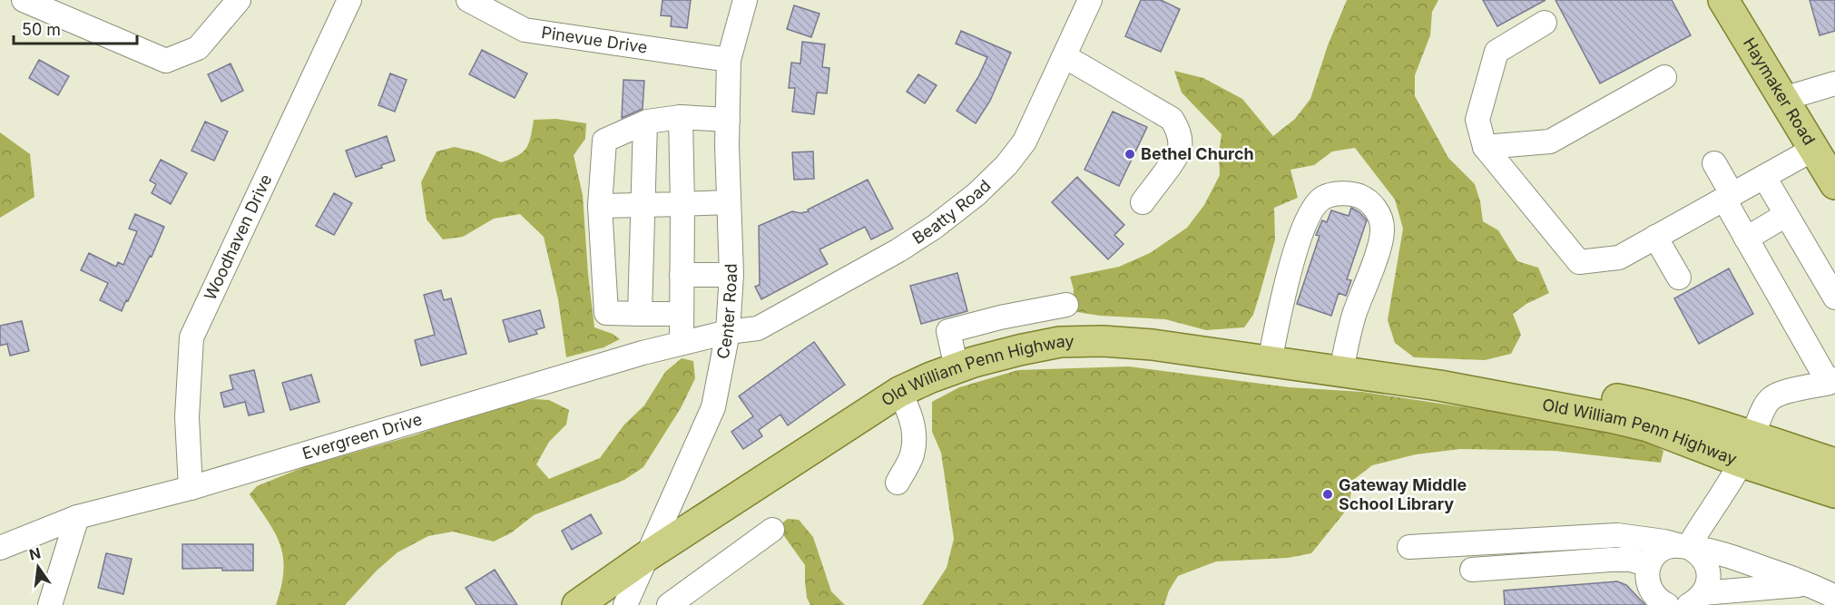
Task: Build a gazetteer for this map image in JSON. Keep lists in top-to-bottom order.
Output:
{
  "streets": {
    "main road": ["Haymaker Road", "Old William Penn Highway"],
    "street": [
      "Pinevue Drive",
      "Beatty Road",
      "Woodhaven Drive",
      "Center Road",
      "Evergreen Drive"
    ]
  },
  "crossings": [
    ["Pinevue Drive", "Center Road"],
    ["Beatty Road", "Center Road"],
    ["Beatty Road", "Evergreen Drive"],
    ["Woodhaven Drive", "Evergreen Drive"],
    ["Center Road", "Old William Penn Highway"],
    ["Center Road", "Evergreen Drive"]
  ],
  "places": ["Bethel Church", "Gateway Middle School Library"],
  "scale_bar": "50 m",
  "north": "top"
}
